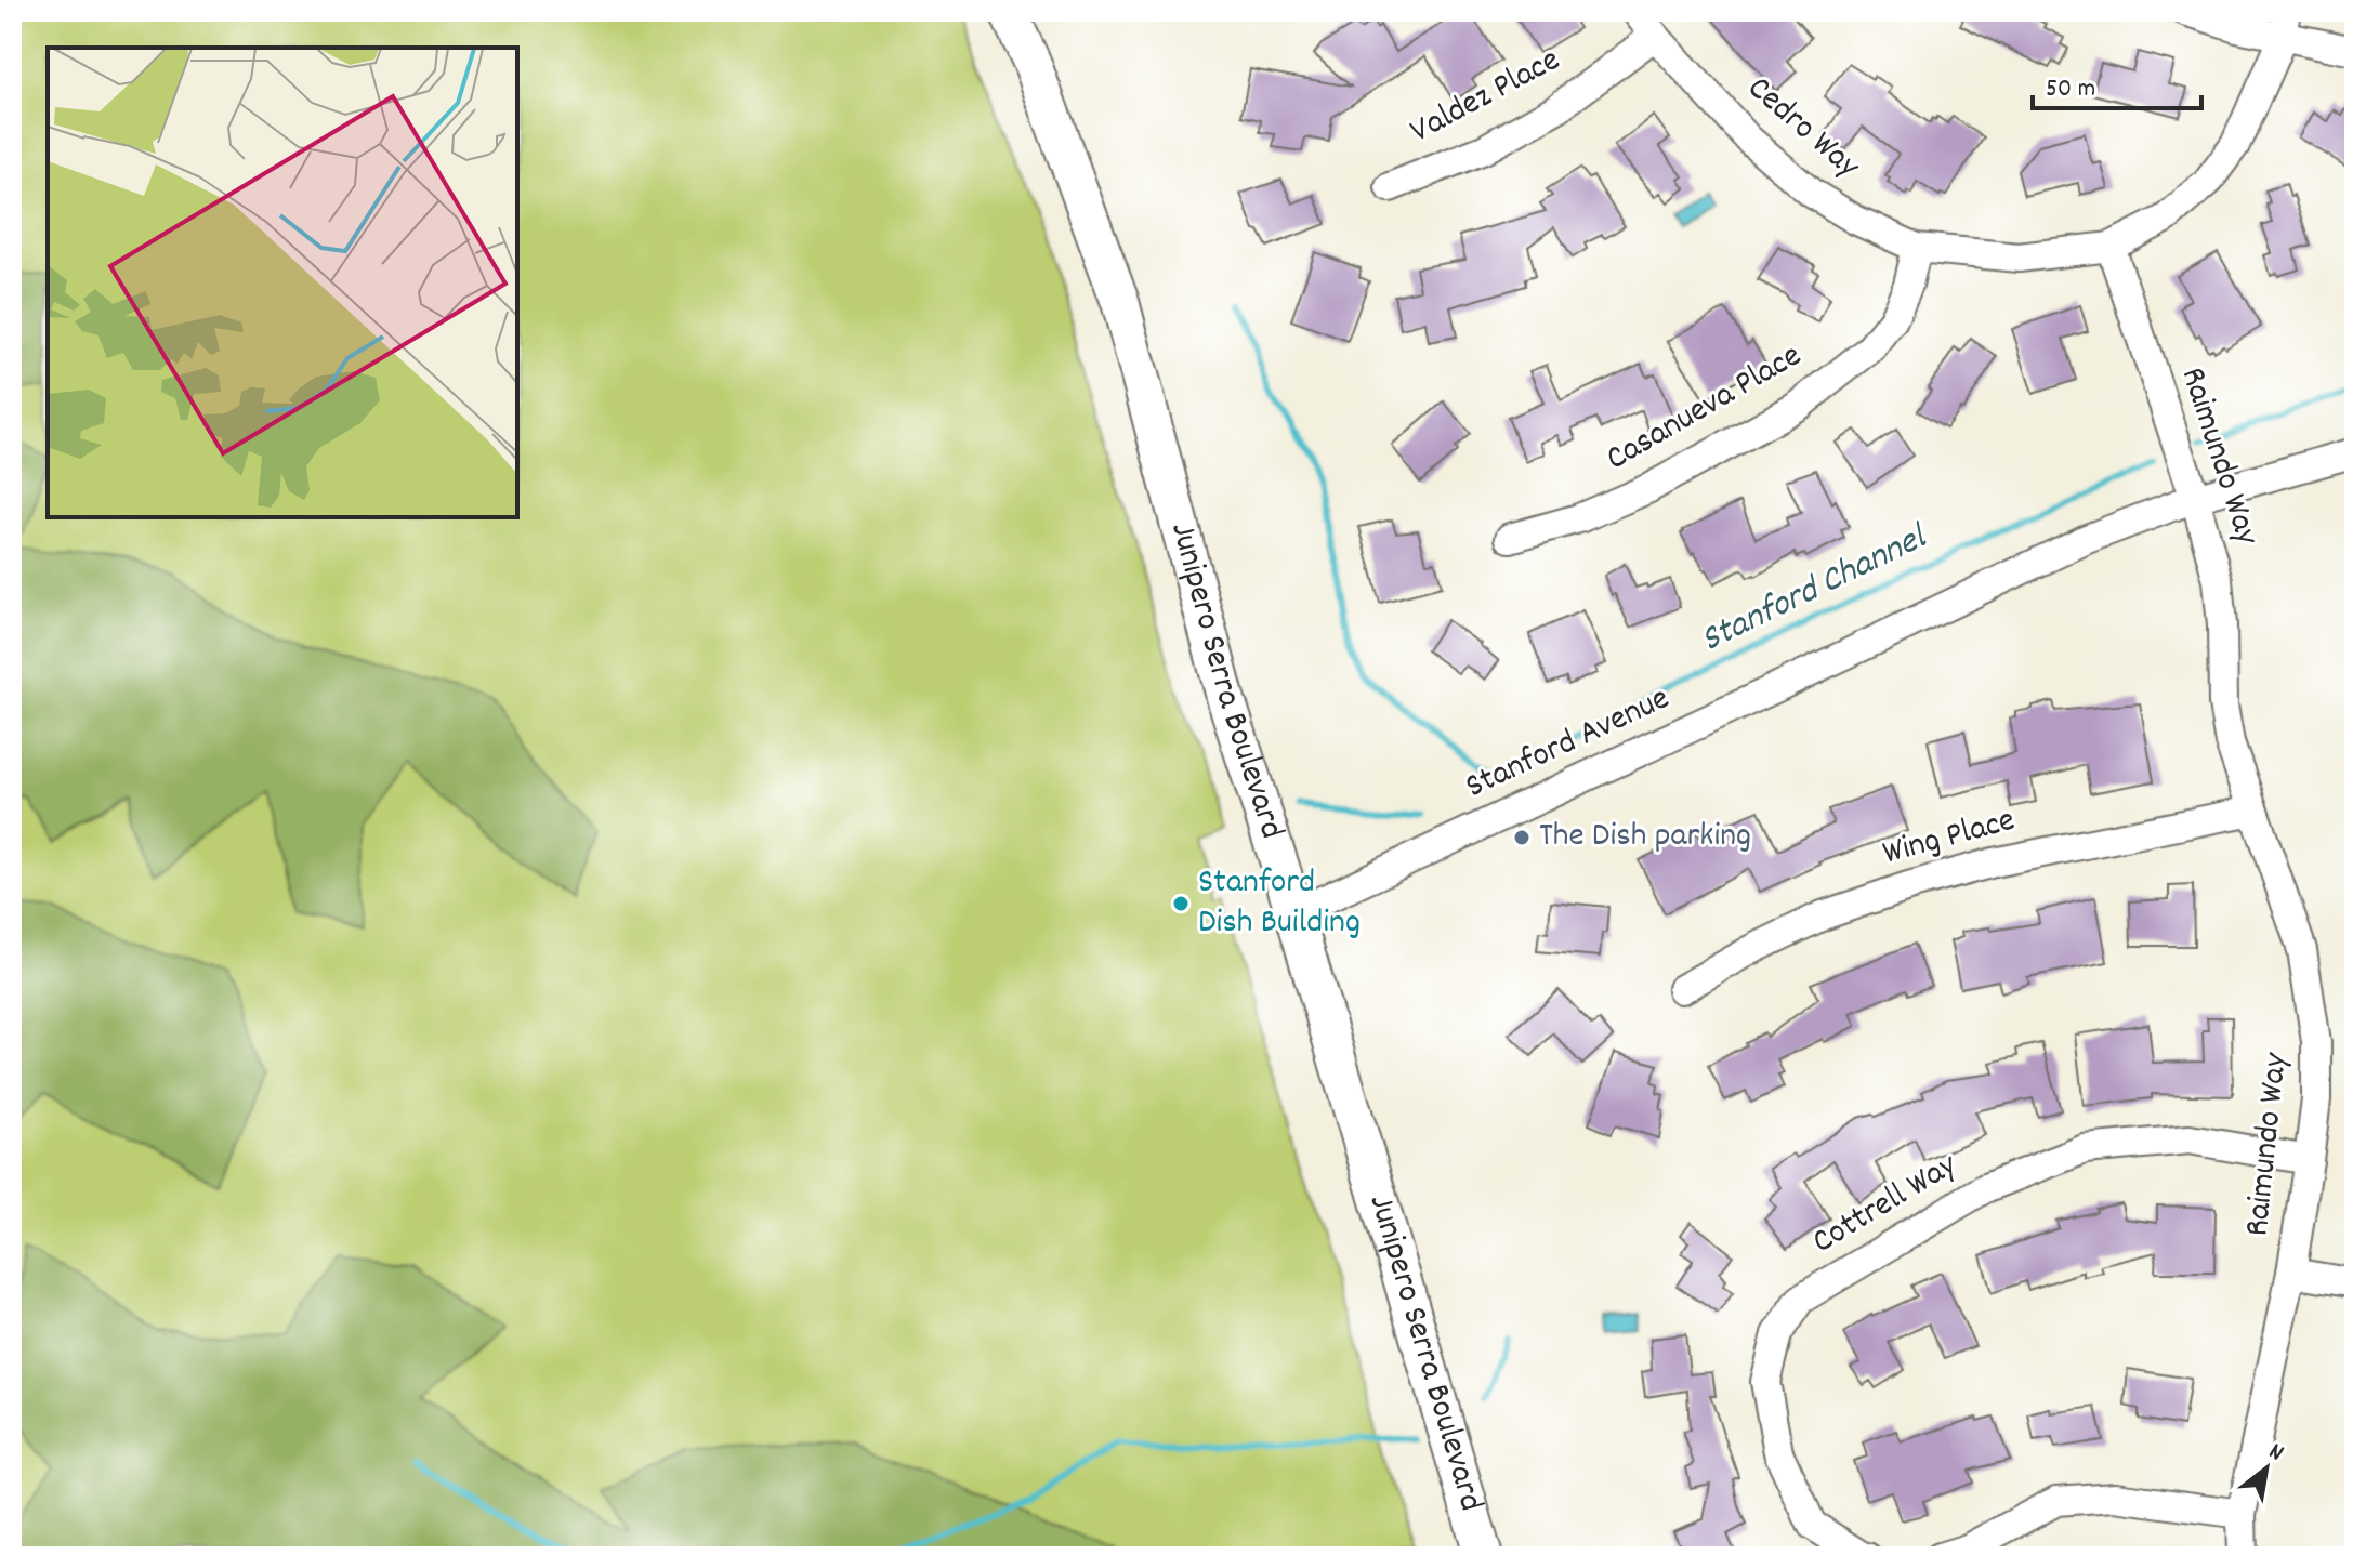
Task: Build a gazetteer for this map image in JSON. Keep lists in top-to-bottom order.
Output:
{
  "streets": {
    "main road": ["Junipero Serra Boulevard"],
    "street": [
      "Valdez Place",
      "Cedro Way",
      "Casanueva Place",
      "Raimundo Way",
      "Stanford Avenue",
      "Wing Place",
      "Cottrell Way"
    ]
  },
  "crossings": [
    ["Valdez Place", "Cedro Way"],
    ["Cedro Way", "Casanueva Place"],
    ["Cedro Way", "Raimundo Way"],
    ["Raimundo Way", "Stanford Avenue"],
    ["Raimundo Way", "Wing Place"],
    ["Raimundo Way", "Cottrell Way"],
    ["Junipero Serra Boulevard", "Stanford Avenue"]
  ],
  "water": ["Stanford Channel"],
  "places": ["The Dish parking", "Stanford Dish Building"],
  "scale_bar": "50 m",
  "north": "top right"
}
